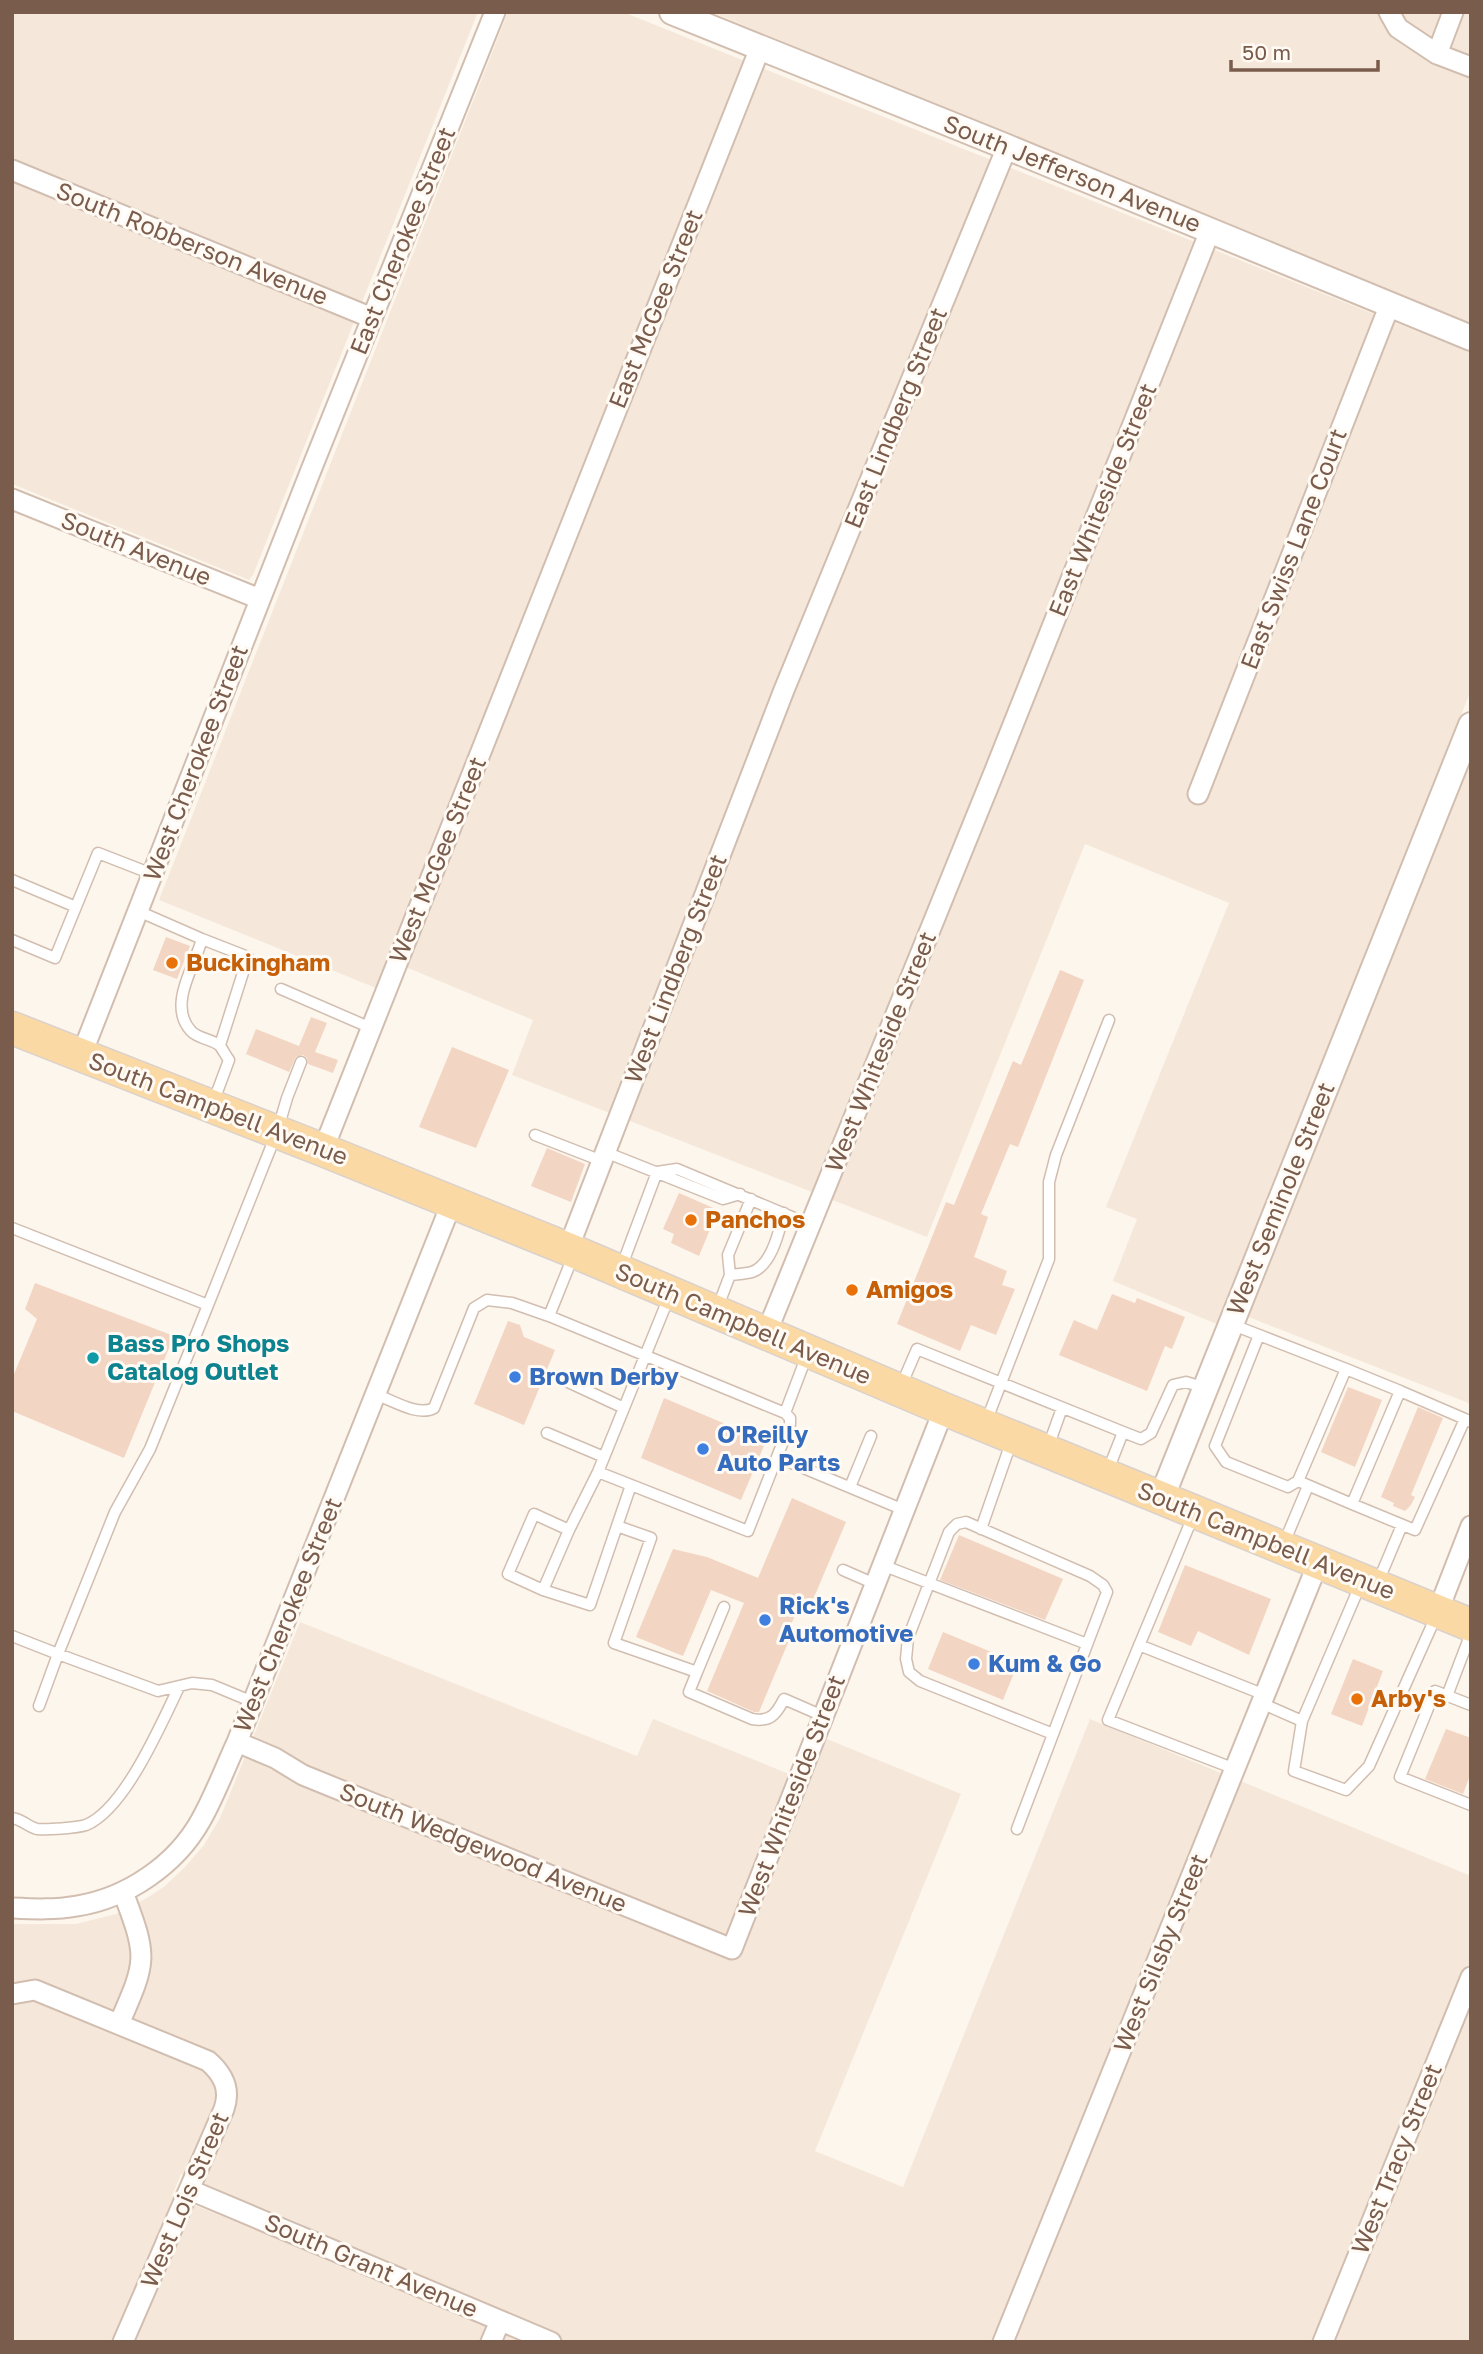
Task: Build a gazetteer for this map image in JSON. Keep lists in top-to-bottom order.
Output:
{
  "streets": {
    "main road": ["South Campbell Avenue"],
    "street": [
      "South Jefferson Avenue",
      "East Cherokee Street",
      "South Robberson Avenue",
      "East McGee Street",
      "East Lindberg Street",
      "East Whiteside Street",
      "South Avenue",
      "East Swiss Lane Court",
      "West Cherokee Street",
      "West McGee Street",
      "West Lindberg Street",
      "West Whiteside Street",
      "West Seminole Street",
      "South Wedgewood Avenue",
      "West Silsby Street",
      "West Tracy Street",
      "West Lois Street",
      "South Grant Avenue"
    ]
  },
  "crossings": [
    ["South Jefferson Avenue", "East McGee Street"],
    ["South Jefferson Avenue", "East Lindberg Street"],
    ["South Jefferson Avenue", "East Whiteside Street"],
    ["South Jefferson Avenue", "East Swiss Lane Court"],
    ["East Cherokee Street", "South Robberson Avenue"],
    ["East Cherokee Street", "West Cherokee Street"],
    ["East McGee Street", "West McGee Street"],
    ["East Lindberg Street", "West Lindberg Street"],
    ["East Whiteside Street", "West Whiteside Street"],
    ["South Avenue", "West Cherokee Street"],
    ["West Cherokee Street", "South Campbell Avenue"],
    ["West Cherokee Street", "South Wedgewood Avenue"],
    ["West McGee Street", "South Campbell Avenue"],
    ["West Lindberg Street", "South Campbell Avenue"],
    ["West Whiteside Street", "South Campbell Avenue"],
    ["West Whiteside Street", "South Wedgewood Avenue"],
    ["South Campbell Avenue", "West Seminole Street"],
    ["South Campbell Avenue", "West Silsby Street"],
    ["West Lois Street", "South Grant Avenue"]
  ],
  "places": [
    "Buckingham",
    "Panchos",
    "Amigos",
    "Bass Pro Shops Catalog Outlet",
    "Brown Derby",
    "O'Reilly Auto Parts",
    "Rick's Automotive",
    "Kum & Go",
    "Arby's"
  ],
  "scale_bar": "50 m"
}
